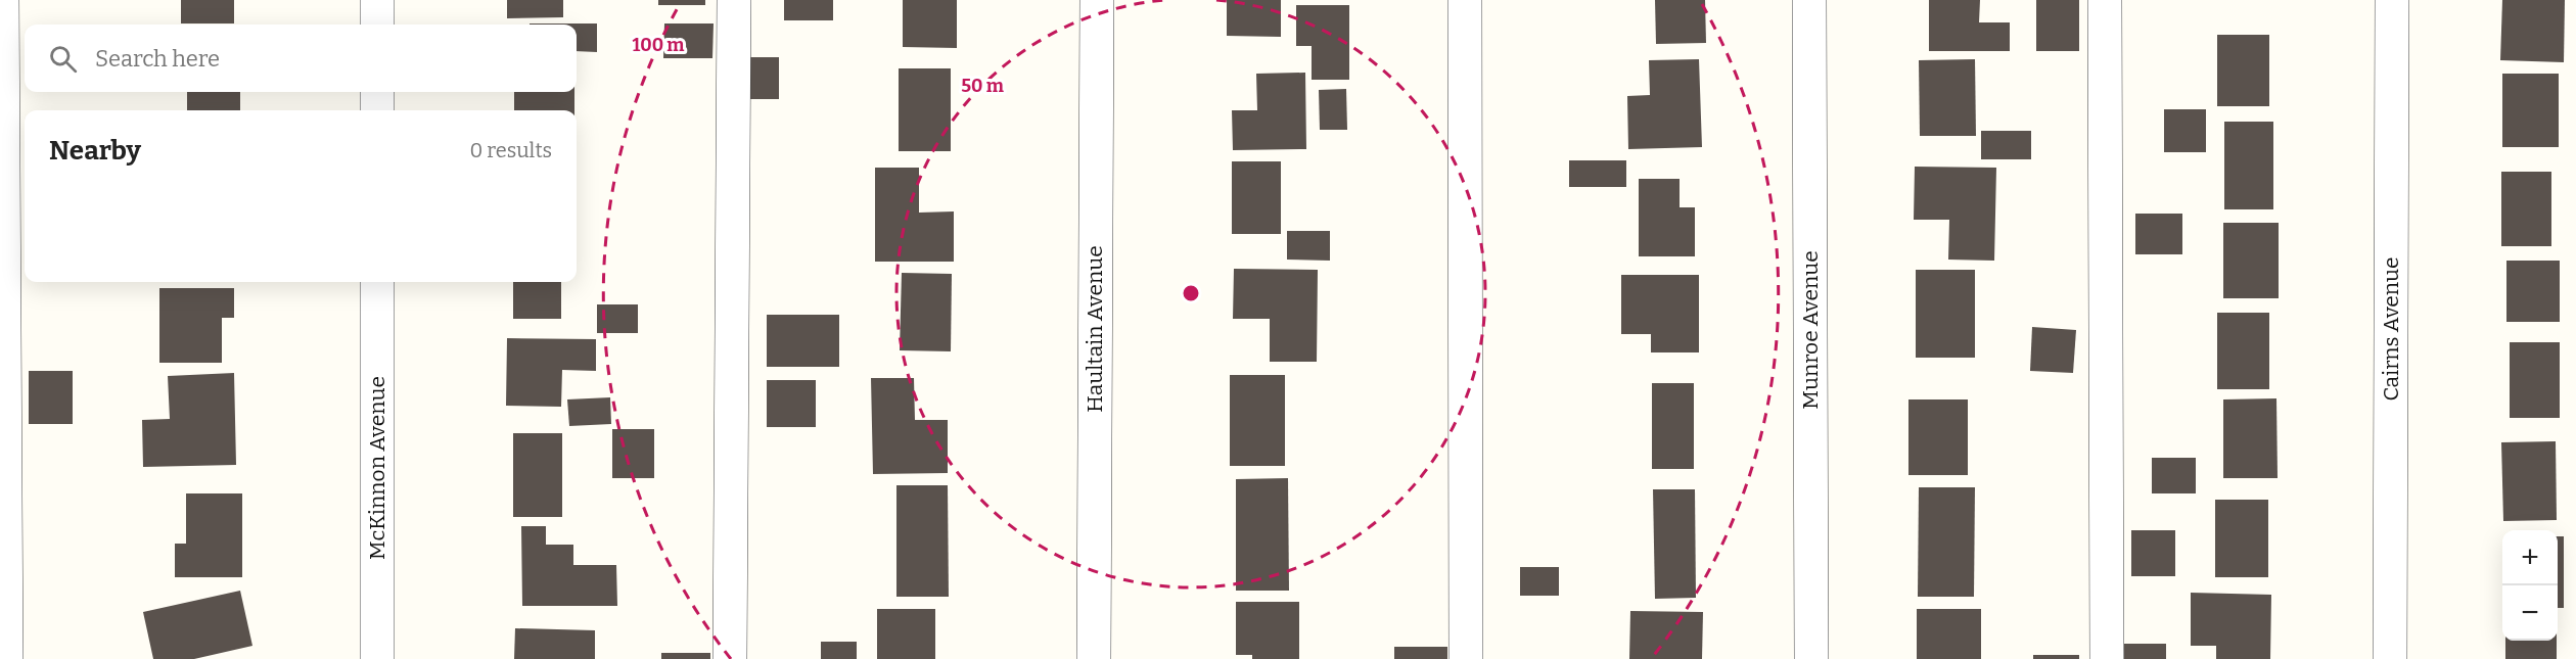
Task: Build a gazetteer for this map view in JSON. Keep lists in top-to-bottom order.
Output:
{
  "streets": {
    "street": [
      "Haultain Avenue",
      "Cairns Avenue",
      "Munroe Avenue",
      "McKinnon Avenue"
    ]
  },
  "page": {
    "search": "Search here",
    "heading": ["Nearby", "0 results"],
    "map_buttons": ["+", "−"]
  },
  "rings": ["100 m", "50 m"]
}
